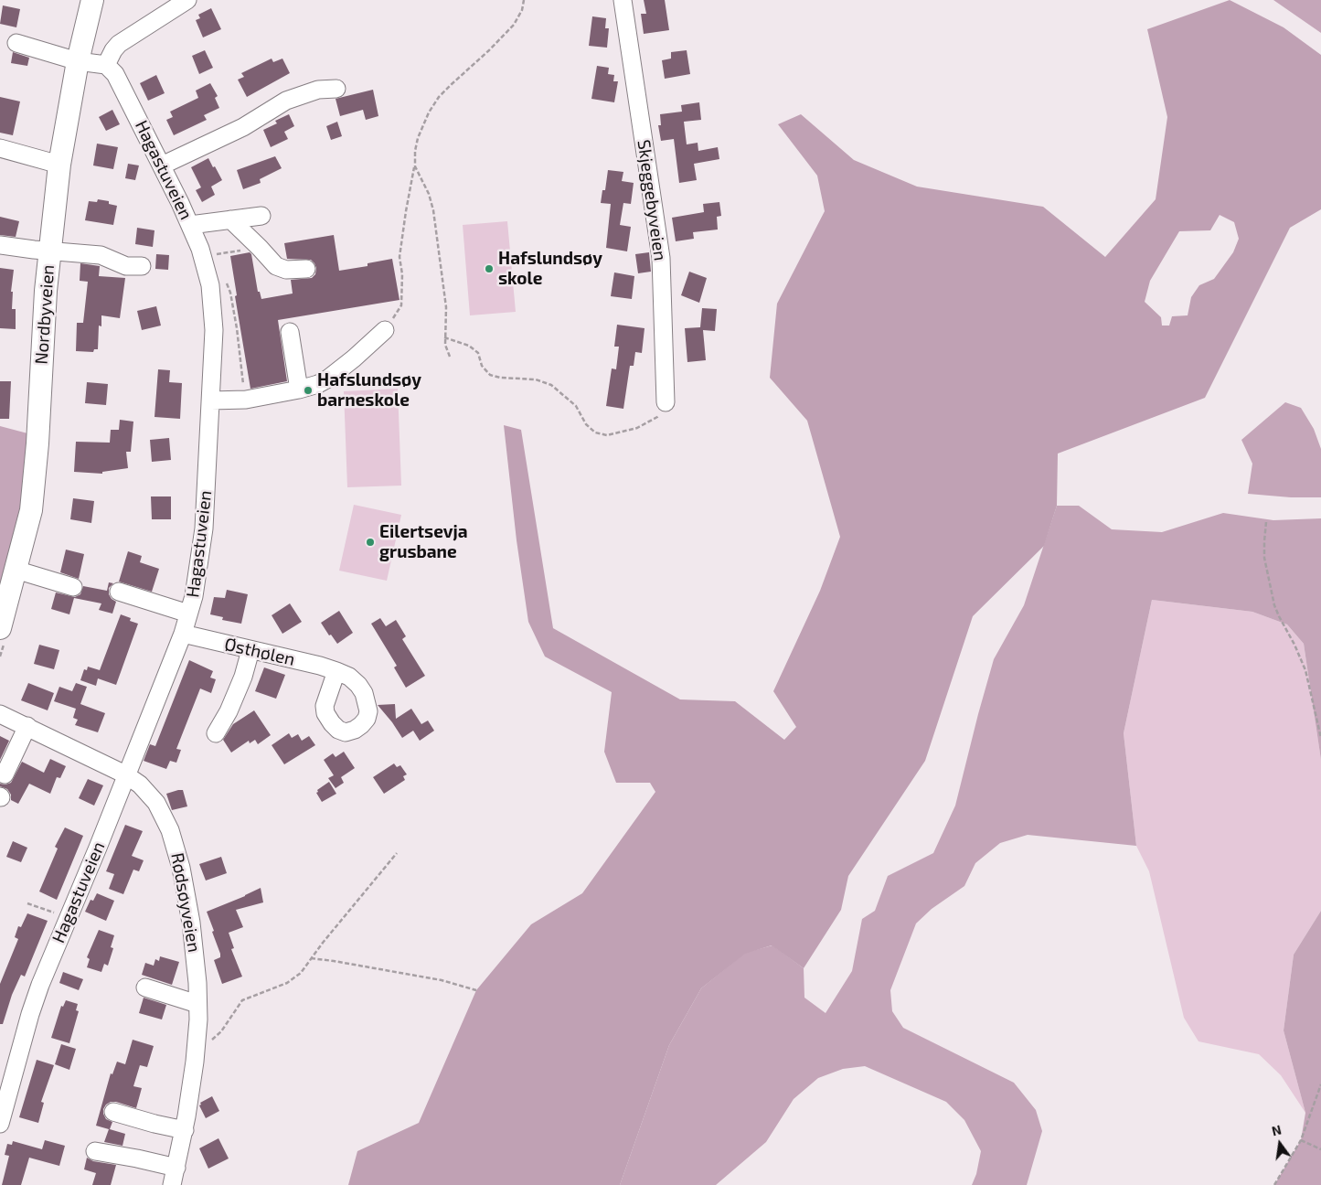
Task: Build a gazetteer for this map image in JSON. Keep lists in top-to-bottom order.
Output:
{
  "streets": {
    "main road": ["Nordbyveien"],
    "street": [
      "Hagastuveien",
      "Skjeggebyveien",
      "Østhølen",
      "Rødsøyveien"
    ]
  },
  "crossings": [
    ["Hagastuveien", "Østhølen"],
    ["Hagastuveien", "Rødsøyveien"]
  ],
  "places": ["Hafslundsøy skole", "Hafslundsøy barneskole", "Eilertsevja grusbane"],
  "north": "top"
}
